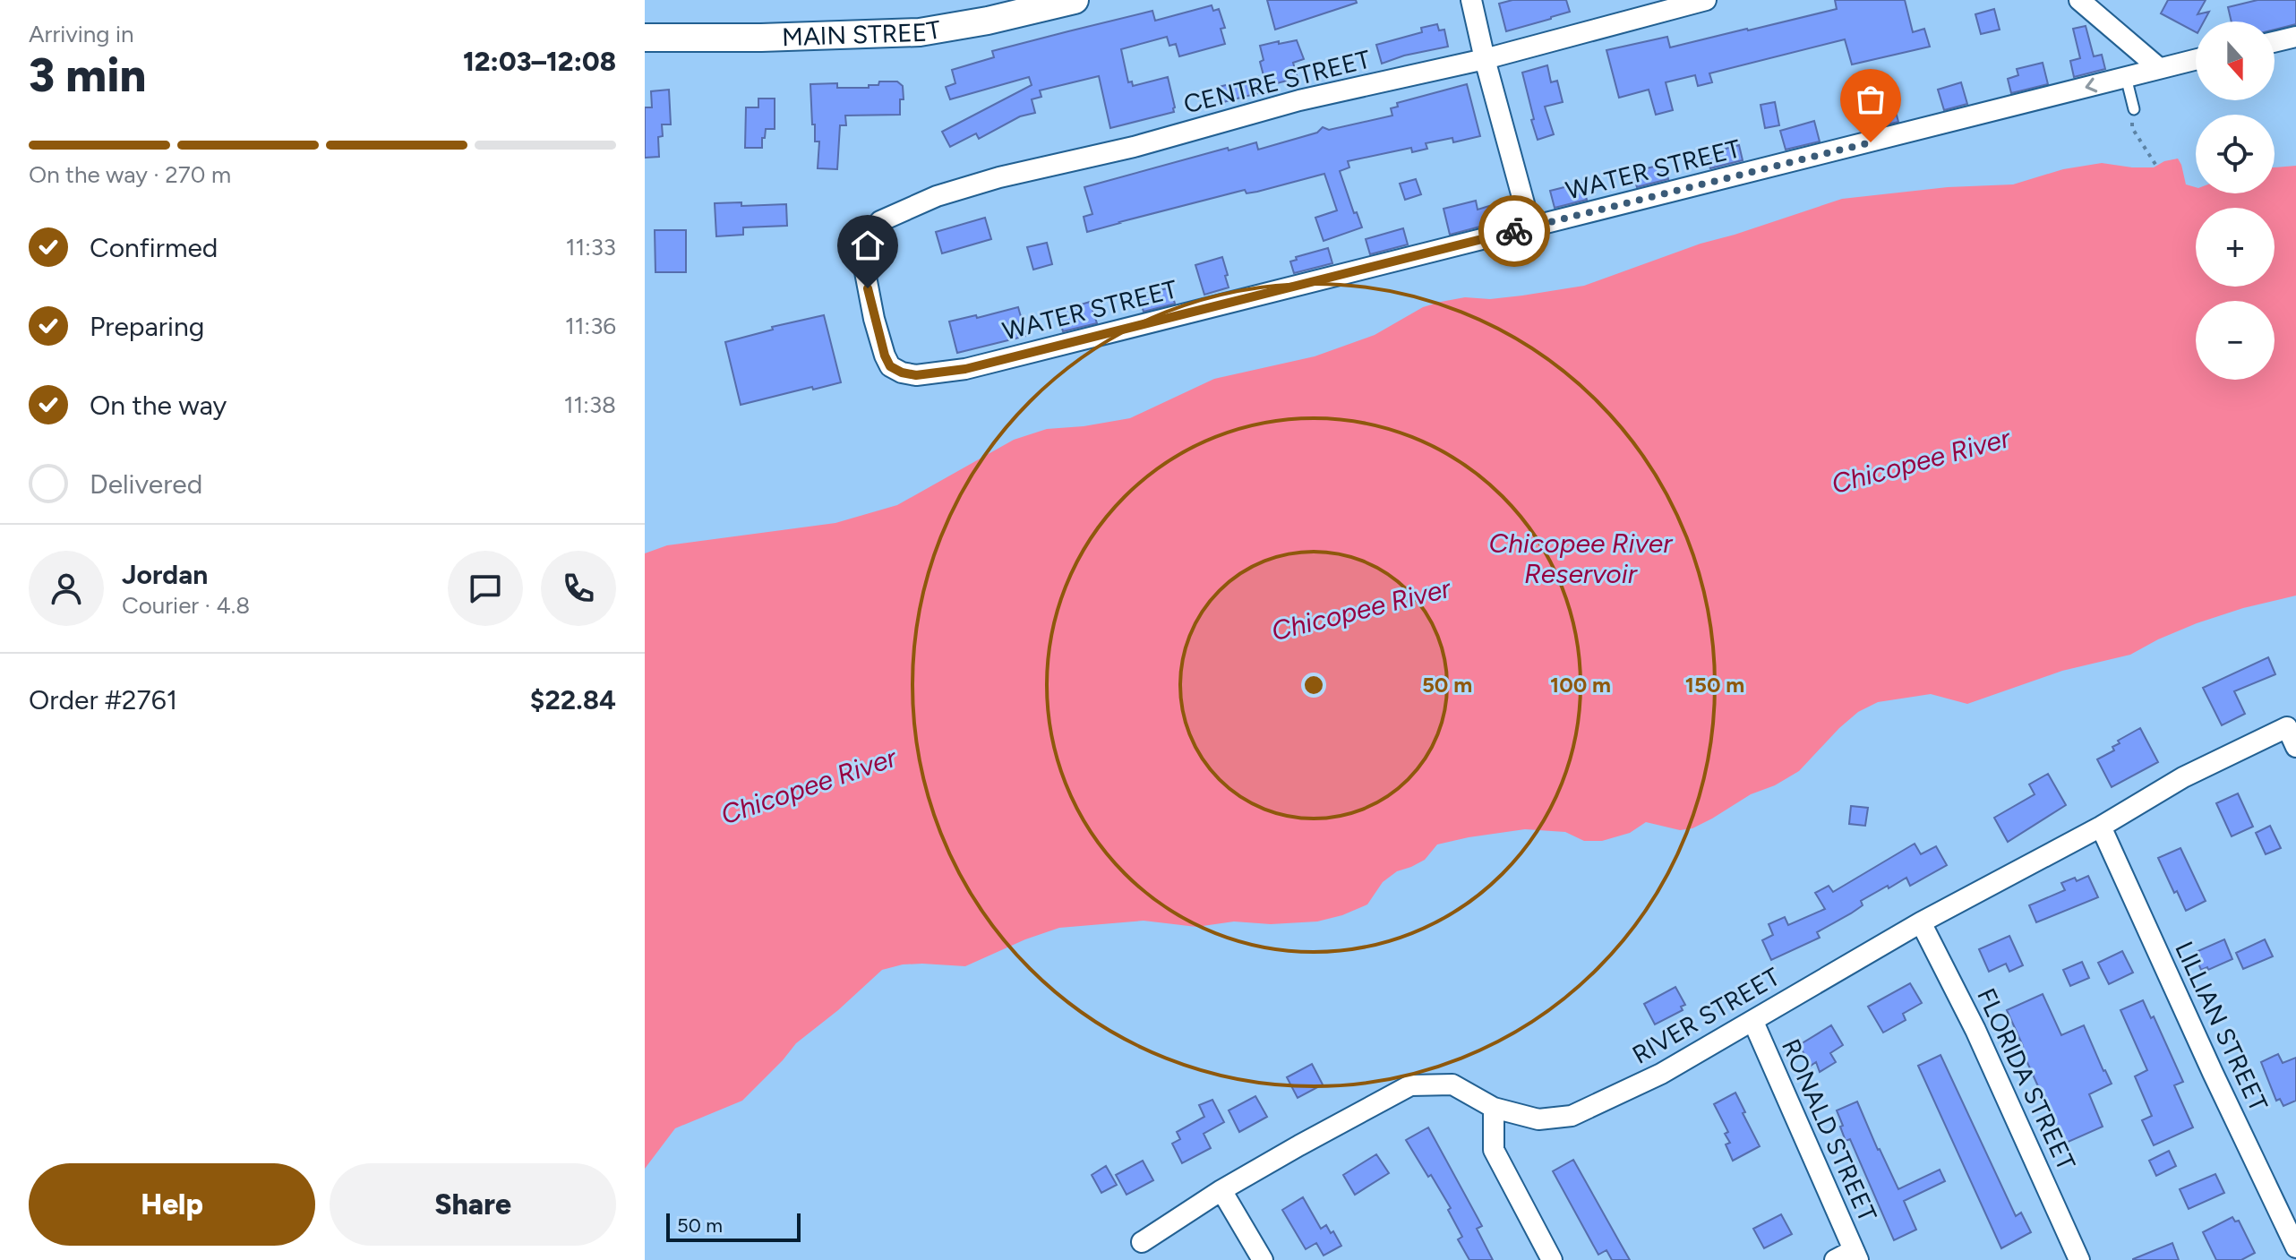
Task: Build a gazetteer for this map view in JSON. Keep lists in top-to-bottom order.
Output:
{
  "streets": {
    "main road": ["MAIN STREET"],
    "street": [
      "CENTRE STREET",
      "WATER STREET",
      "RIVER STREET",
      "LILLIAN STREET",
      "FLORIDA STREET",
      "RONALD STREET"
    ]
  },
  "crossings": [
    ["CENTRE STREET", "WATER STREET"],
    ["RIVER STREET", "LILLIAN STREET"],
    ["RIVER STREET", "FLORIDA STREET"],
    ["RIVER STREET", "RONALD STREET"]
  ],
  "one_way": ["WATER STREET"],
  "water": ["Chicopee River", "Chicopee River Reservoir"],
  "scale_bar": "50 m",
  "north": "bottom",
  "page": {
    "heading": ["3 min", "Arriving in", "12:03–12:08"],
    "panel": [
      "Jordan",
      "Courier · 4.8",
      "Order #2761",
      "$22.84"
    ],
    "map_buttons": ["+", "−"],
    "bar": "On the way · 270 m",
    "list": [
      ["Confirmed", "11:33"],
      ["Preparing", "11:36"],
      ["On the way", "11:38"],
      "Delivered"
    ],
    "buttons": ["Help", "Share"],
    "scale": "50 m"
  },
  "rings": ["50 m", "100 m", "150 m"]
}
